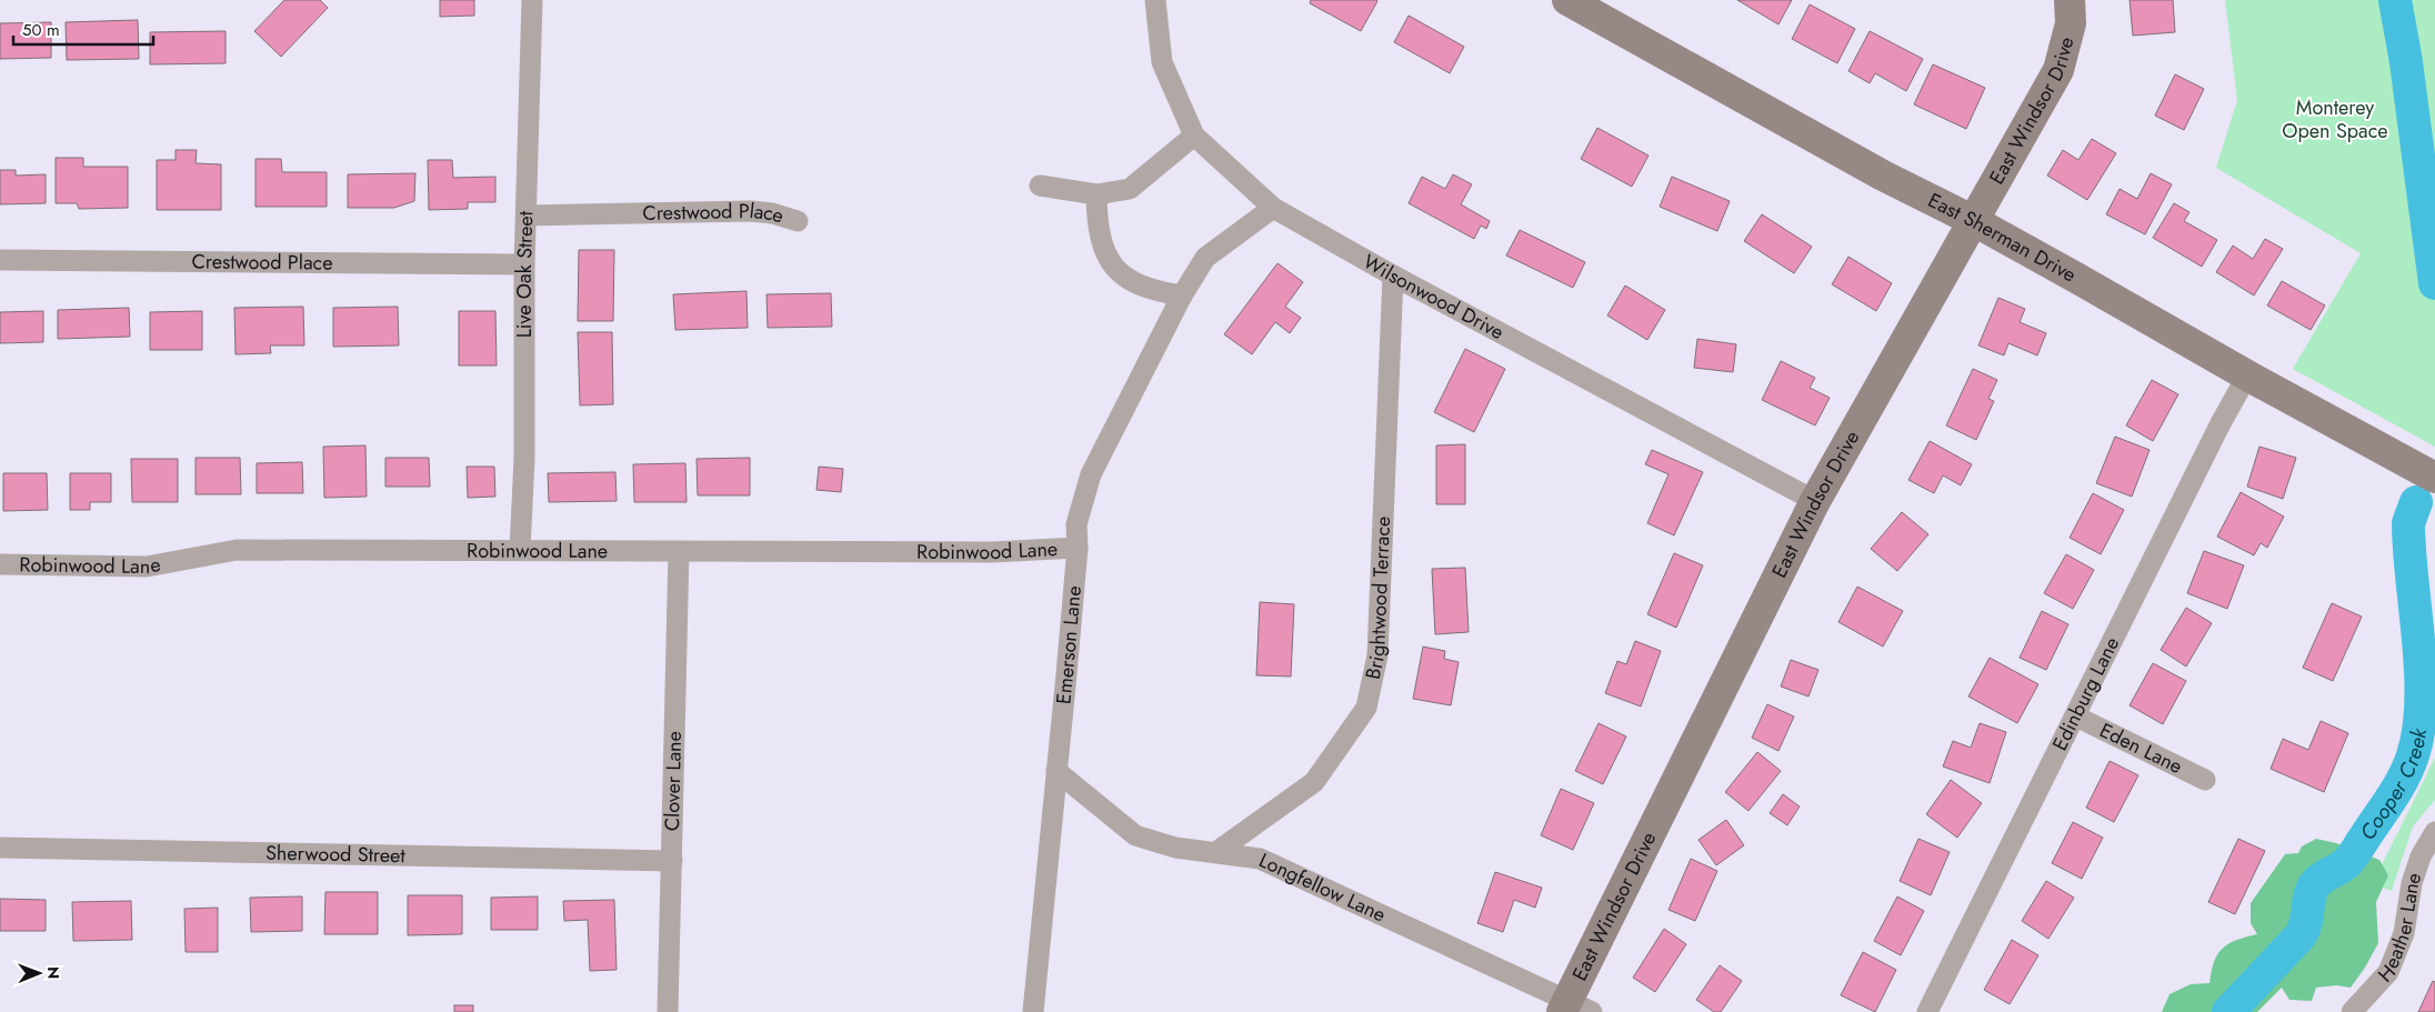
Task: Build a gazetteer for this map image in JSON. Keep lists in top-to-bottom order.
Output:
{
  "streets": {
    "street": [
      "East Windsor Drive",
      "Crestwood Place",
      "East Sherman Drive",
      "Live Oak Street",
      "Wilsonwood Drive",
      "Robinwood Lane",
      "Brightwood Terrace",
      "Emerson Lane",
      "Edinburg Lane",
      "Eden Lane",
      "Clover Lane",
      "Sherwood Street",
      "Longfellow Lane",
      "Heather Lane"
    ]
  },
  "crossings": [
    ["East Windsor Drive", "East Sherman Drive"],
    ["East Windsor Drive", "Wilsonwood Drive"],
    ["East Windsor Drive", "Longfellow Lane"],
    ["Crestwood Place", "Live Oak Street"],
    ["East Sherman Drive", "Edinburg Lane"],
    ["Live Oak Street", "Robinwood Lane"],
    ["Wilsonwood Drive", "Brightwood Terrace"],
    ["Wilsonwood Drive", "Emerson Lane"],
    ["Robinwood Lane", "Emerson Lane"],
    ["Robinwood Lane", "Clover Lane"],
    ["Brightwood Terrace", "Longfellow Lane"],
    ["Emerson Lane", "Longfellow Lane"],
    ["Edinburg Lane", "Eden Lane"],
    ["Clover Lane", "Sherwood Street"]
  ],
  "water": ["Cooper Creek"],
  "parks": ["Monterey Open Space"],
  "scale_bar": "50 m",
  "north": "right"
}
